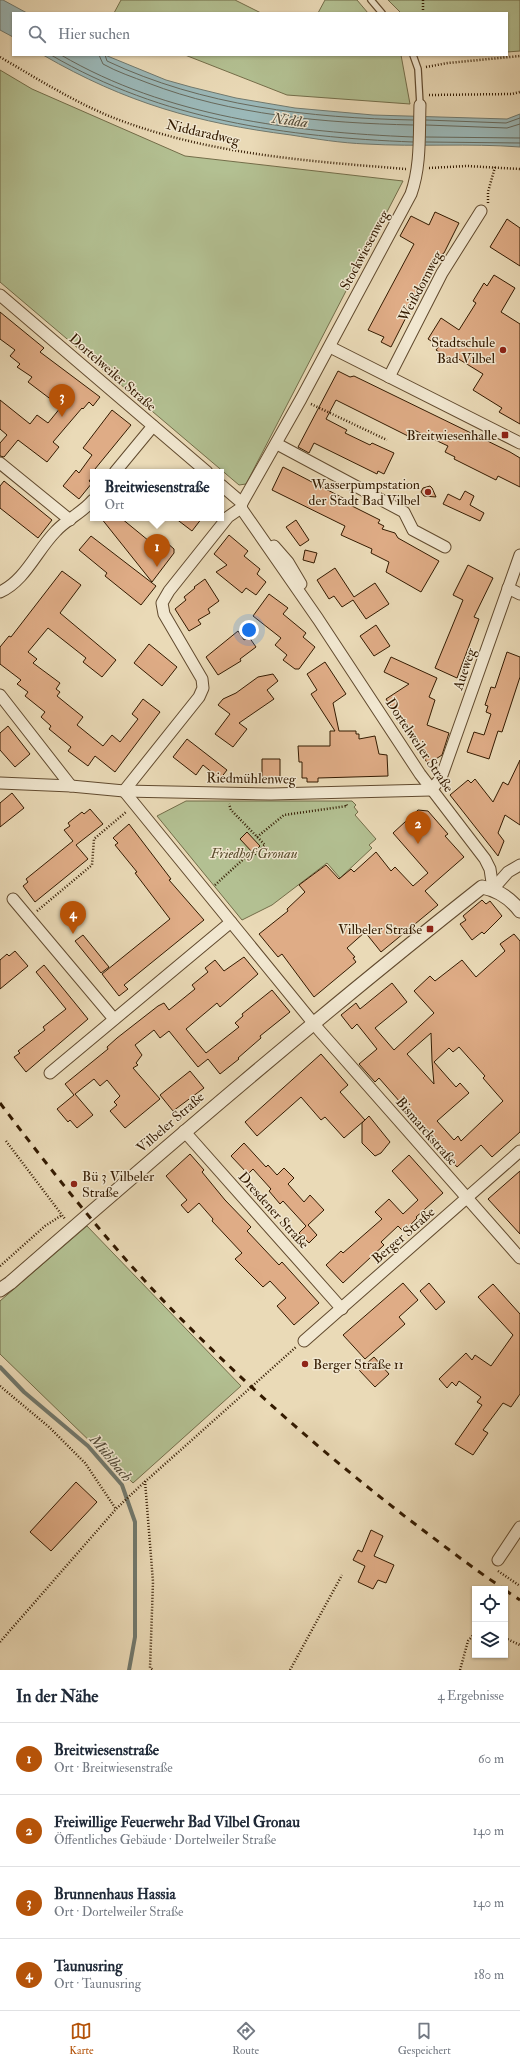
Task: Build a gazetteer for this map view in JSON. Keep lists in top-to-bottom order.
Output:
{
  "streets": {
    "street": [
      "Stockwiesenweg",
      "Weißdornweg",
      "Dortelweiler Straße",
      "Aueweg",
      "Riedmühlenweg",
      "Vilbeler Straße",
      "Bismarckstraße",
      "Dresdener Straße",
      "Berger Straße"
    ],
    "path": ["Niddaradweg"]
  },
  "crossings": [
    ["Niddaradweg", "Stockwiesenweg"],
    ["Stockwiesenweg", "Dortelweiler Straße"],
    ["Dortelweiler Straße", "Aueweg"],
    ["Dortelweiler Straße", "Riedmühlenweg"],
    ["Dortelweiler Straße", "Vilbeler Straße"],
    ["Aueweg", "Riedmühlenweg"],
    ["Riedmühlenweg", "Bismarckstraße"],
    ["Vilbeler Straße", "Bismarckstraße"],
    ["Vilbeler Straße", "Dresdener Straße"],
    ["Bismarckstraße", "Berger Straße"],
    ["Dresdener Straße", "Berger Straße"]
  ],
  "water": ["Nidda", "Mühlbach"],
  "parks": ["Friedhof Gronau"],
  "places": {
    "other": [
      "Stadtschule Bad Vilbel",
      "Wasserpumpstation der Stadt Bad Vilbel",
      "Bü 3 Vilbeler Straße",
      "Berger Straße 11"
    ],
    "transit": ["Breitwiesenhalle", "Vilbeler Straße"]
  },
  "page": {
    "search": "Hier suchen",
    "pins": [
      "3",
      "1",
      "2",
      "4"
    ],
    "popup": ["Breitwiesenstraße", "Ort"],
    "heading": ["In der Nähe", "4 Ergebnisse"],
    "list": [
      {
        "mark": "1",
        "name": "Breitwiesenstraße",
        "note": "Ort · Breitwiesenstraße",
        "value": "60 m"
      },
      {
        "mark": "2",
        "name": "Freiwillige Feuerwehr Bad Vilbel Gronau",
        "note": "Öffentliches Gebäude · Dortelweiler Straße",
        "value": "140 m"
      },
      {
        "mark": "3",
        "name": "Brunnenhaus Hassia",
        "note": "Ort · Dortelweiler Straße",
        "value": "140 m"
      },
      {
        "mark": "4",
        "name": "Taunusring",
        "note": "Ort · Taunusring",
        "value": "180 m"
      }
    ],
    "nav": ["Karte", "Route", "Gespeichert"]
  }
}
